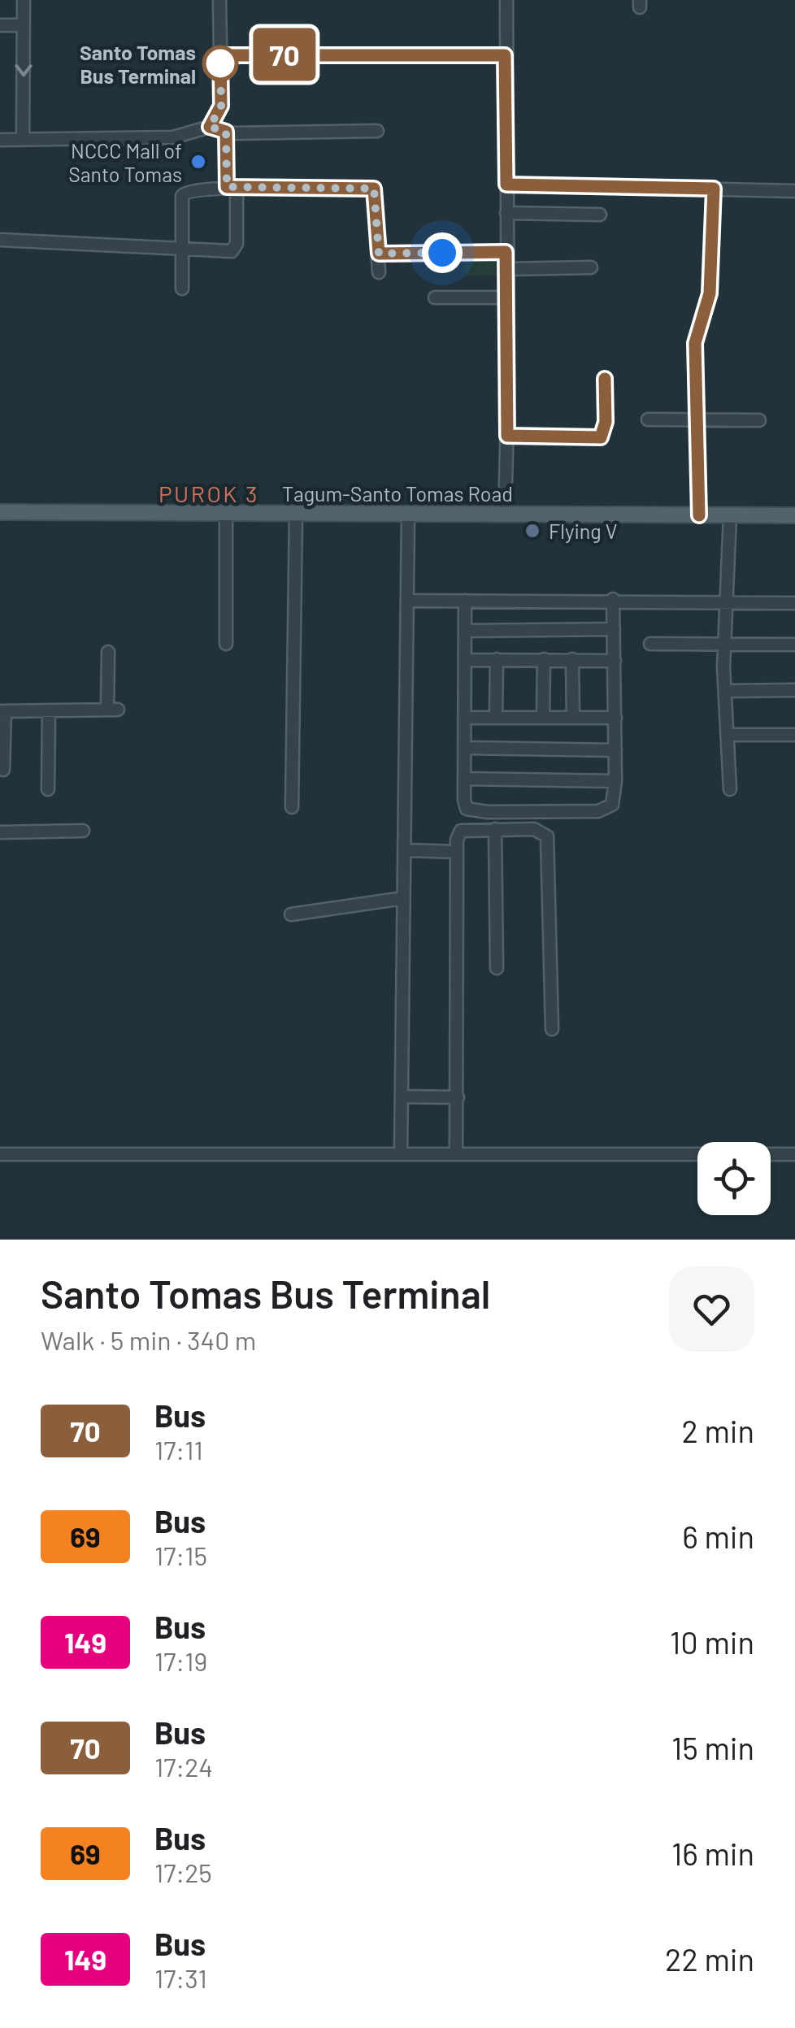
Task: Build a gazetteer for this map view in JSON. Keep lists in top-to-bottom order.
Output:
{
  "streets": {
    "main road": ["Tagum-Santo Tomas Road"]
  },
  "districts": ["PUROK 3"],
  "places": ["Santo Tomas Bus Terminal", "NCCC Mall of Santo Tomas", "Flying V"],
  "lines": ["bus line 70"],
  "page": {
    "on_map": "70",
    "heading": ["Santo Tomas Bus Terminal", "Walk · 5 min · 340 m"],
    "list": [
      {
        "mark": "70",
        "name": "Bus",
        "note": "17:11",
        "value": "2 min"
      },
      {
        "mark": "69",
        "name": "Bus",
        "note": "17:15",
        "value": "6 min"
      },
      {
        "mark": "149",
        "name": "Bus",
        "note": "17:19",
        "value": "10 min"
      },
      {
        "mark": "70",
        "name": "Bus",
        "note": "17:24",
        "value": "15 min"
      },
      {
        "mark": "69",
        "name": "Bus",
        "note": "17:25",
        "value": "16 min"
      },
      {
        "mark": "149",
        "name": "Bus",
        "note": "17:31",
        "value": "22 min"
      }
    ]
  }
}
